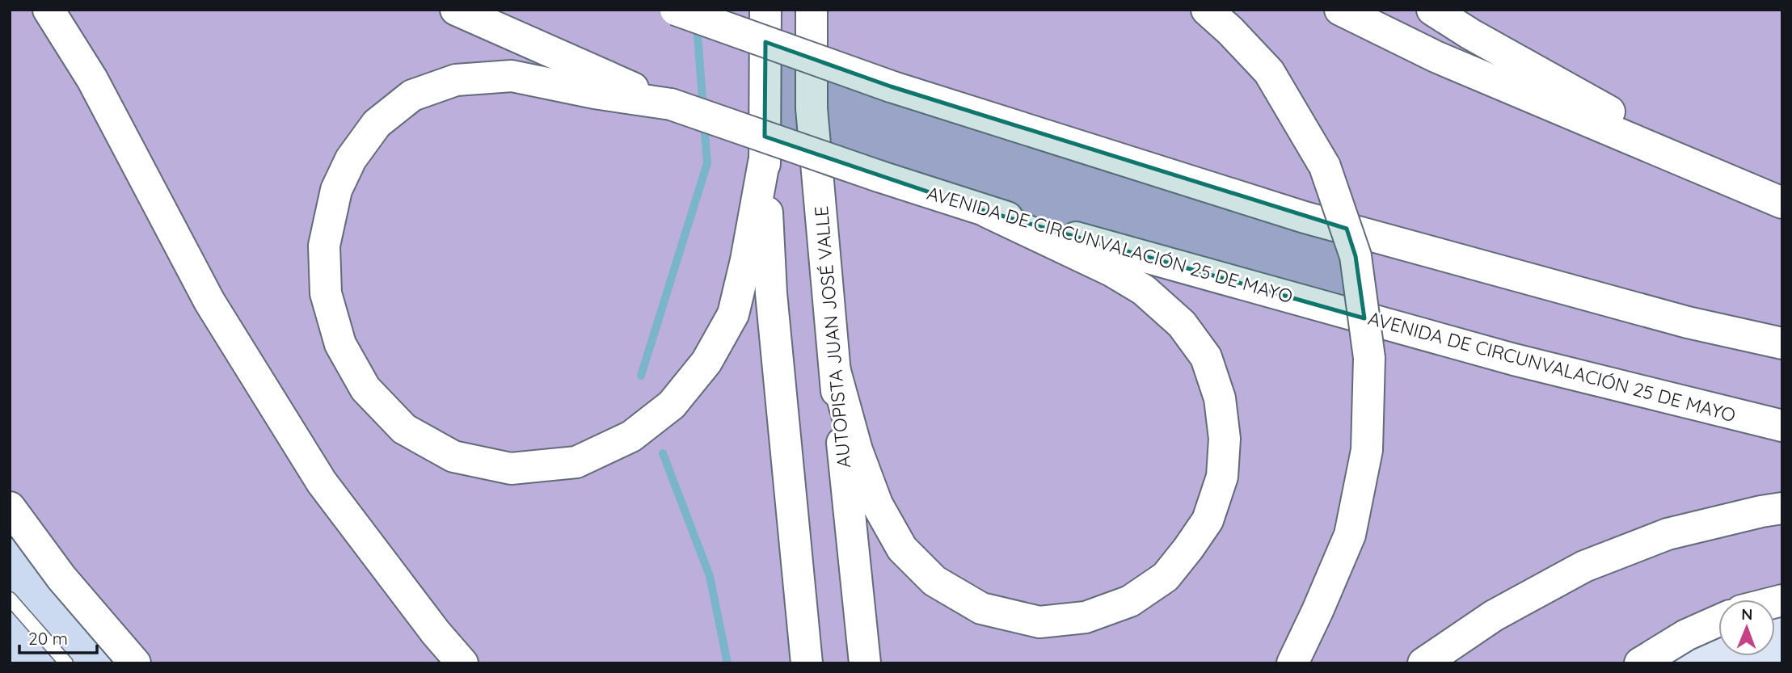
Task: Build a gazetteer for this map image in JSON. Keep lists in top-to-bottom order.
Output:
{
  "streets": {
    "main road": ["AVENIDA DE CIRCUNVALACIÓN 25 DE MAYO", "AUTOPISTA JUAN JOSÉ VALLE"]
  },
  "scale_bar": "20 m",
  "north": "top"
}
